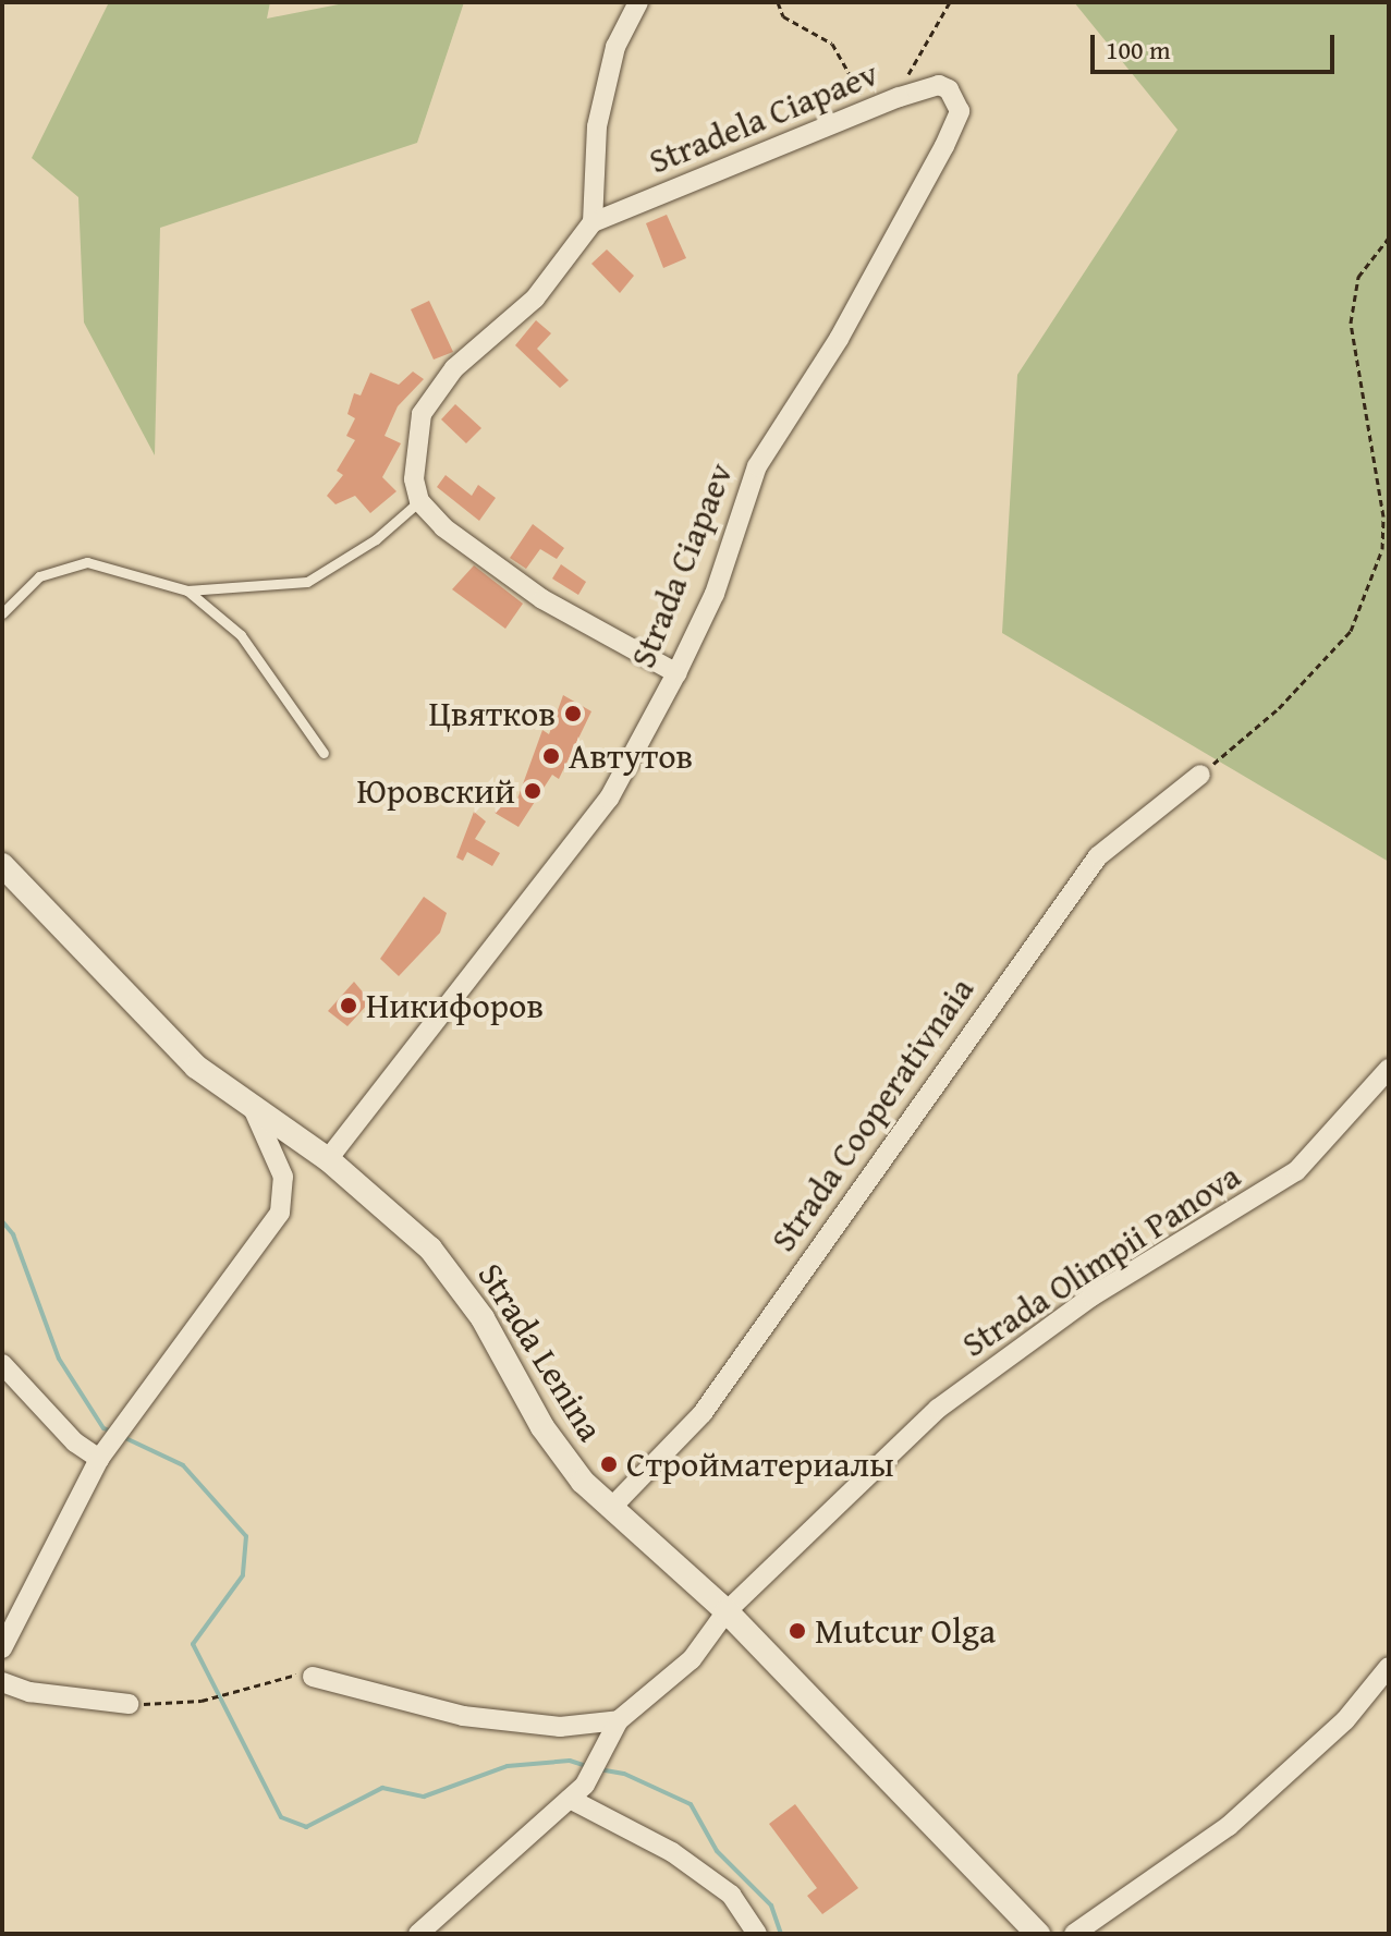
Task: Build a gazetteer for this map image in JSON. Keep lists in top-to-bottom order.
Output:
{
  "streets": {
    "street": [
      "Stradela Ciapaev",
      "Strada Ciapaev",
      "Strada Cooperativnaia",
      "Strada Olimpii Panova",
      "Strada Lenina"
    ]
  },
  "crossings": [
    ["Stradela Ciapaev", "Strada Ciapaev"],
    ["Strada Ciapaev", "Strada Lenina"],
    ["Strada Cooperativnaia", "Strada Lenina"],
    ["Strada Olimpii Panova", "Strada Lenina"]
  ],
  "places": [
    "Цвятков",
    "Автутов",
    "Юровский",
    "Никифоров",
    "Стройматериалы",
    "Mutcur Olga"
  ],
  "scale_bar": "100 m"
}
